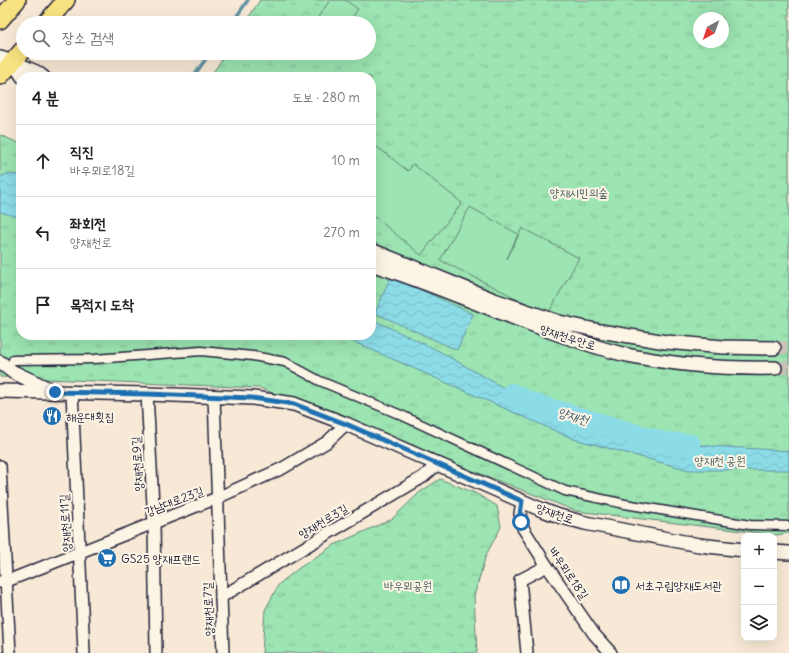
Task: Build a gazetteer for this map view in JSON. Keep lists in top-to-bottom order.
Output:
{
  "streets": {
    "street": [
      "양재천우안로",
      "양재천로9길",
      "강남대로23길",
      "양재천로",
      "양재천로3길",
      "양재천로11길",
      "바우뫼로18길",
      "양재천로7길"
    ]
  },
  "crossings": [
    ["양재천로9길", "강남대로23길"],
    ["양재천로9길", "양재천로"],
    ["강남대로23길", "양재천로"],
    ["강남대로23길", "양재천로11길"],
    ["강남대로23길", "양재천로7길"],
    ["양재천로", "양재천로3길"],
    ["양재천로", "양재천로11길"],
    ["양재천로", "바우뫼로18길"],
    ["양재천로", "양재천로7길"],
    ["양재천로3길", "양재천로7길"]
  ],
  "water": ["양재천"],
  "parks": ["양재시민의숲", "양재천 공원", "바우뫼공원"],
  "places": {
    "restaurant": ["해운대횟집"],
    "supermarket": ["GS25 양재프랜드"],
    "library": ["서초구립양재도서관"]
  },
  "north": "bottom left",
  "page": {
    "search": "장소 검색",
    "heading": ["4 분", "도보 · 280 m"],
    "list": [
      ["직진", "바우뫼로18길", "10 m"],
      ["좌회전", "양재천로", "270 m"],
      "목적지 도착"
    ],
    "map_buttons": ["+", "−"]
  }
}
